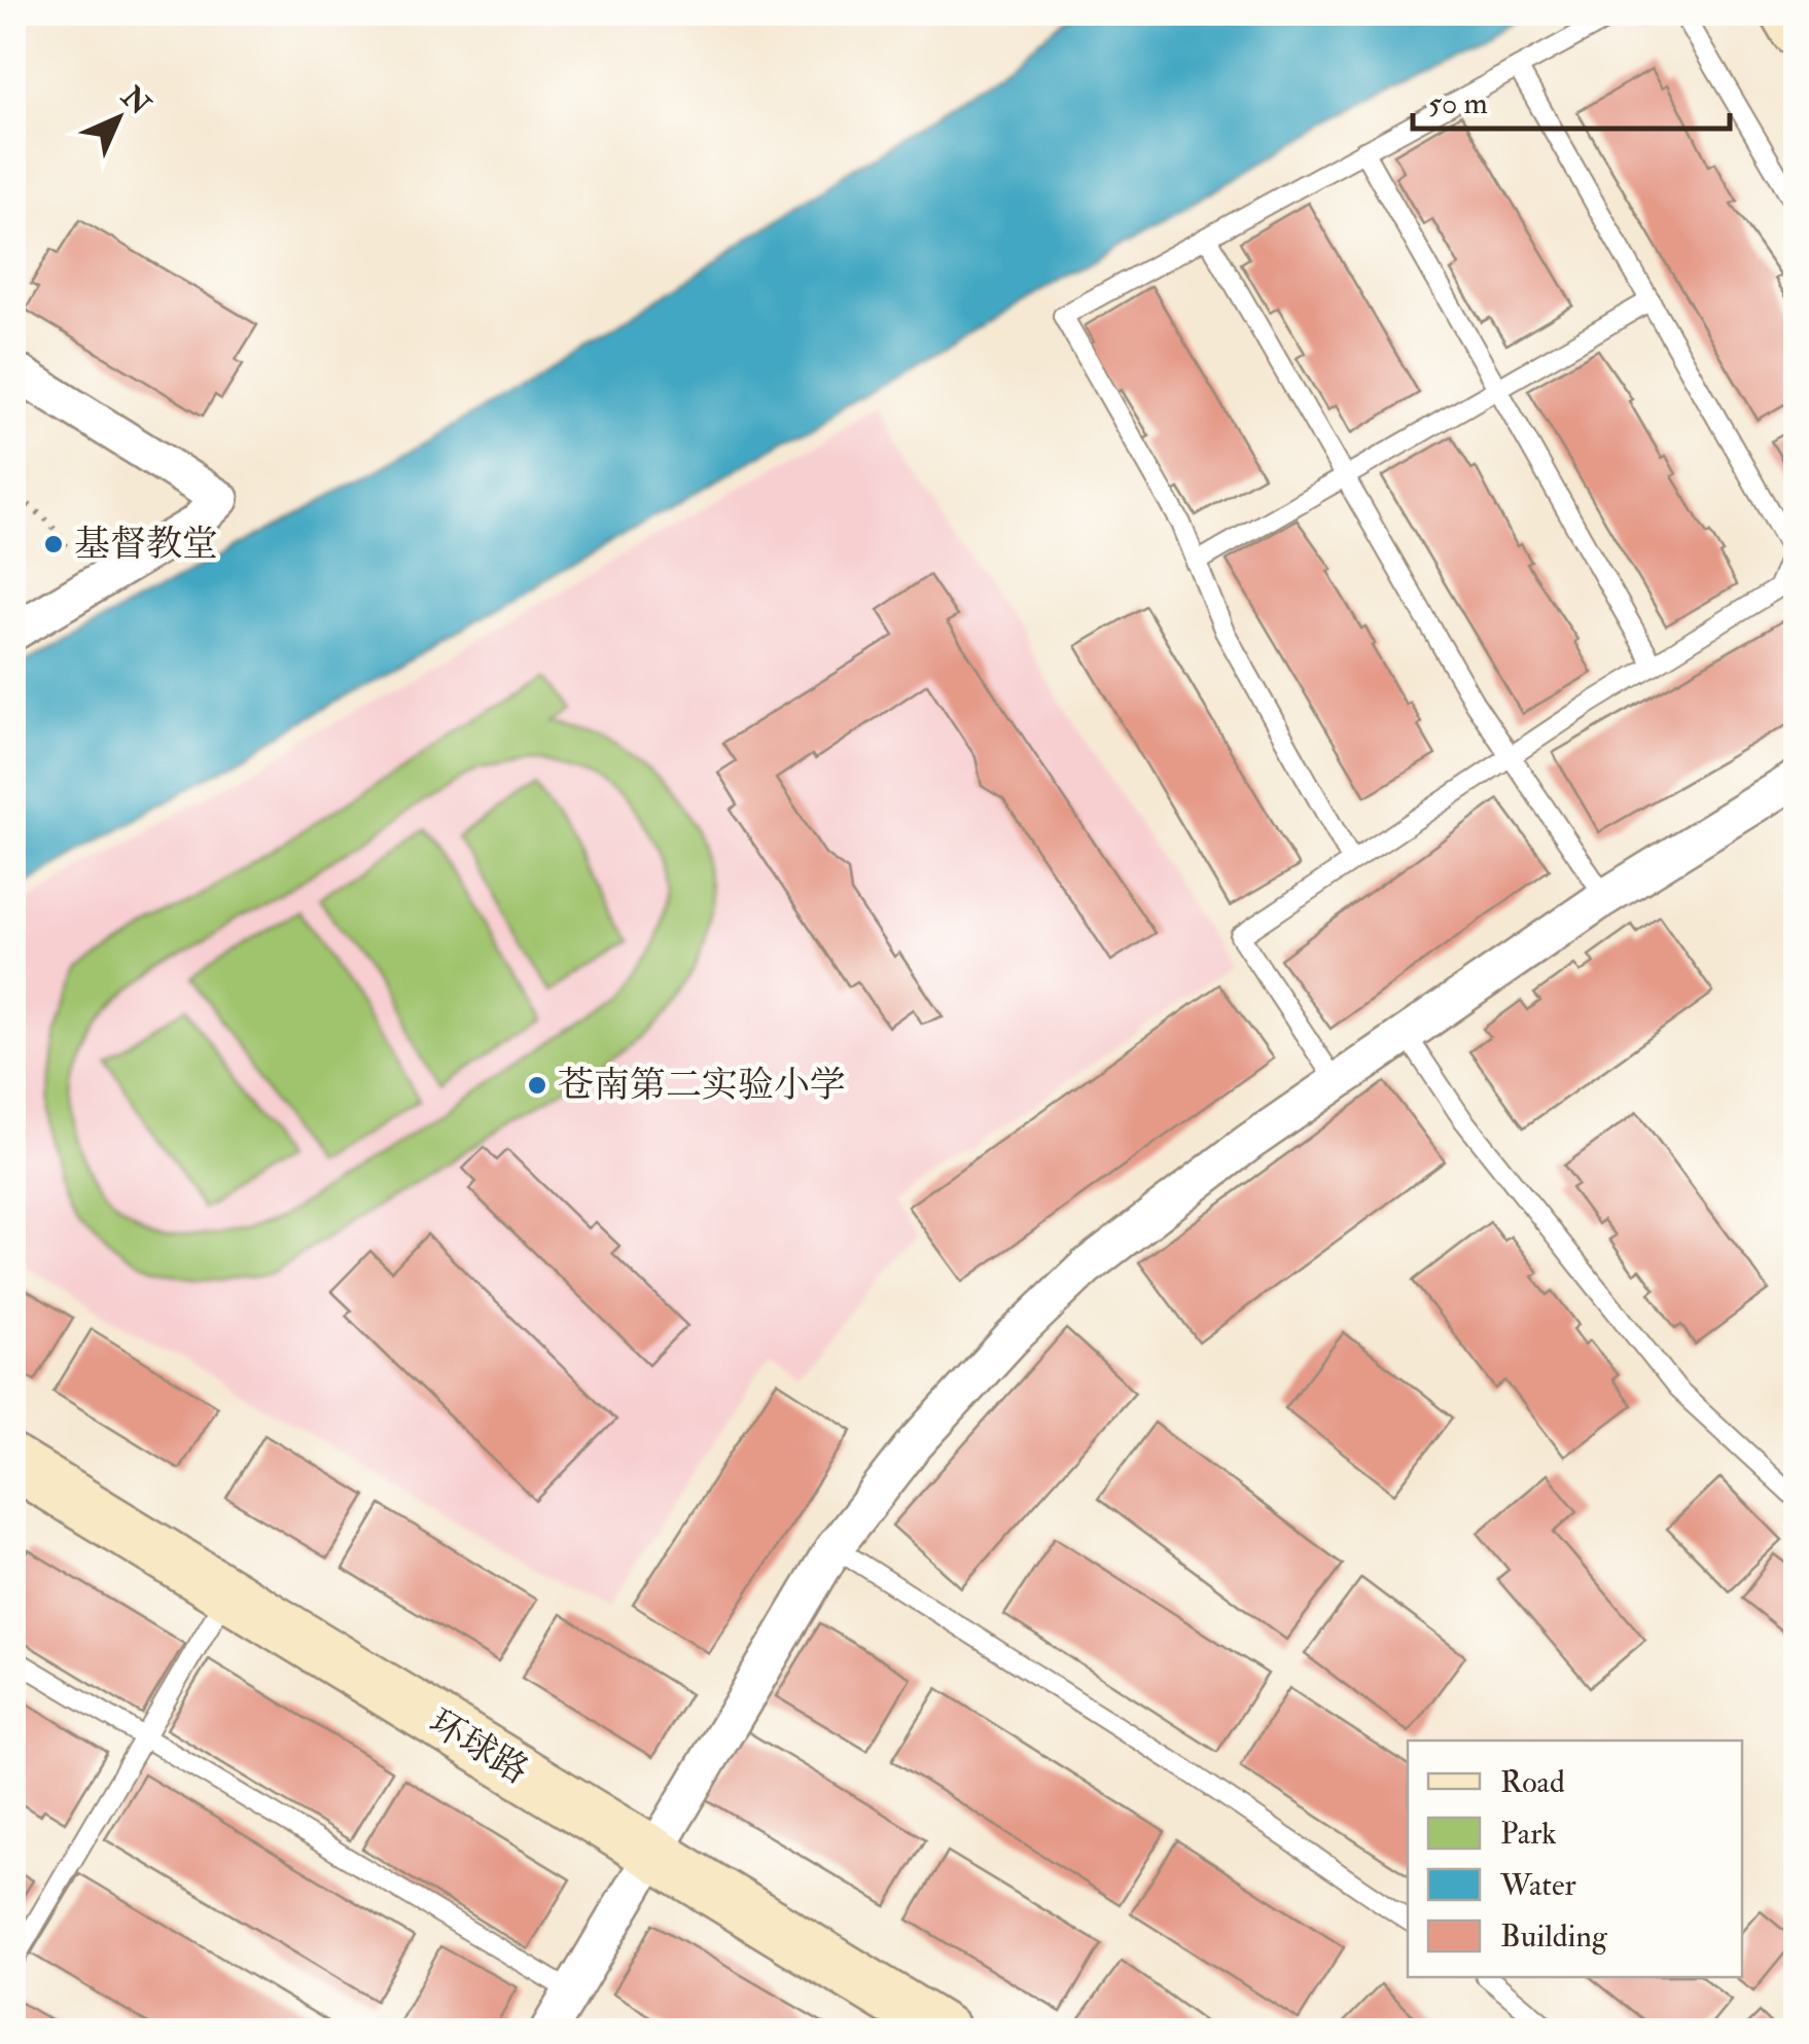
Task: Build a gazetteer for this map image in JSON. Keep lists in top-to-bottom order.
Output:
{
  "streets": {
    "street": ["环球路"]
  },
  "places": ["基督教堂", "苍南第二实验小学"],
  "legend": [
    "Road",
    "Park",
    "Water",
    "Building"
  ],
  "scale_bar": "50 m",
  "north": "top right"
}
